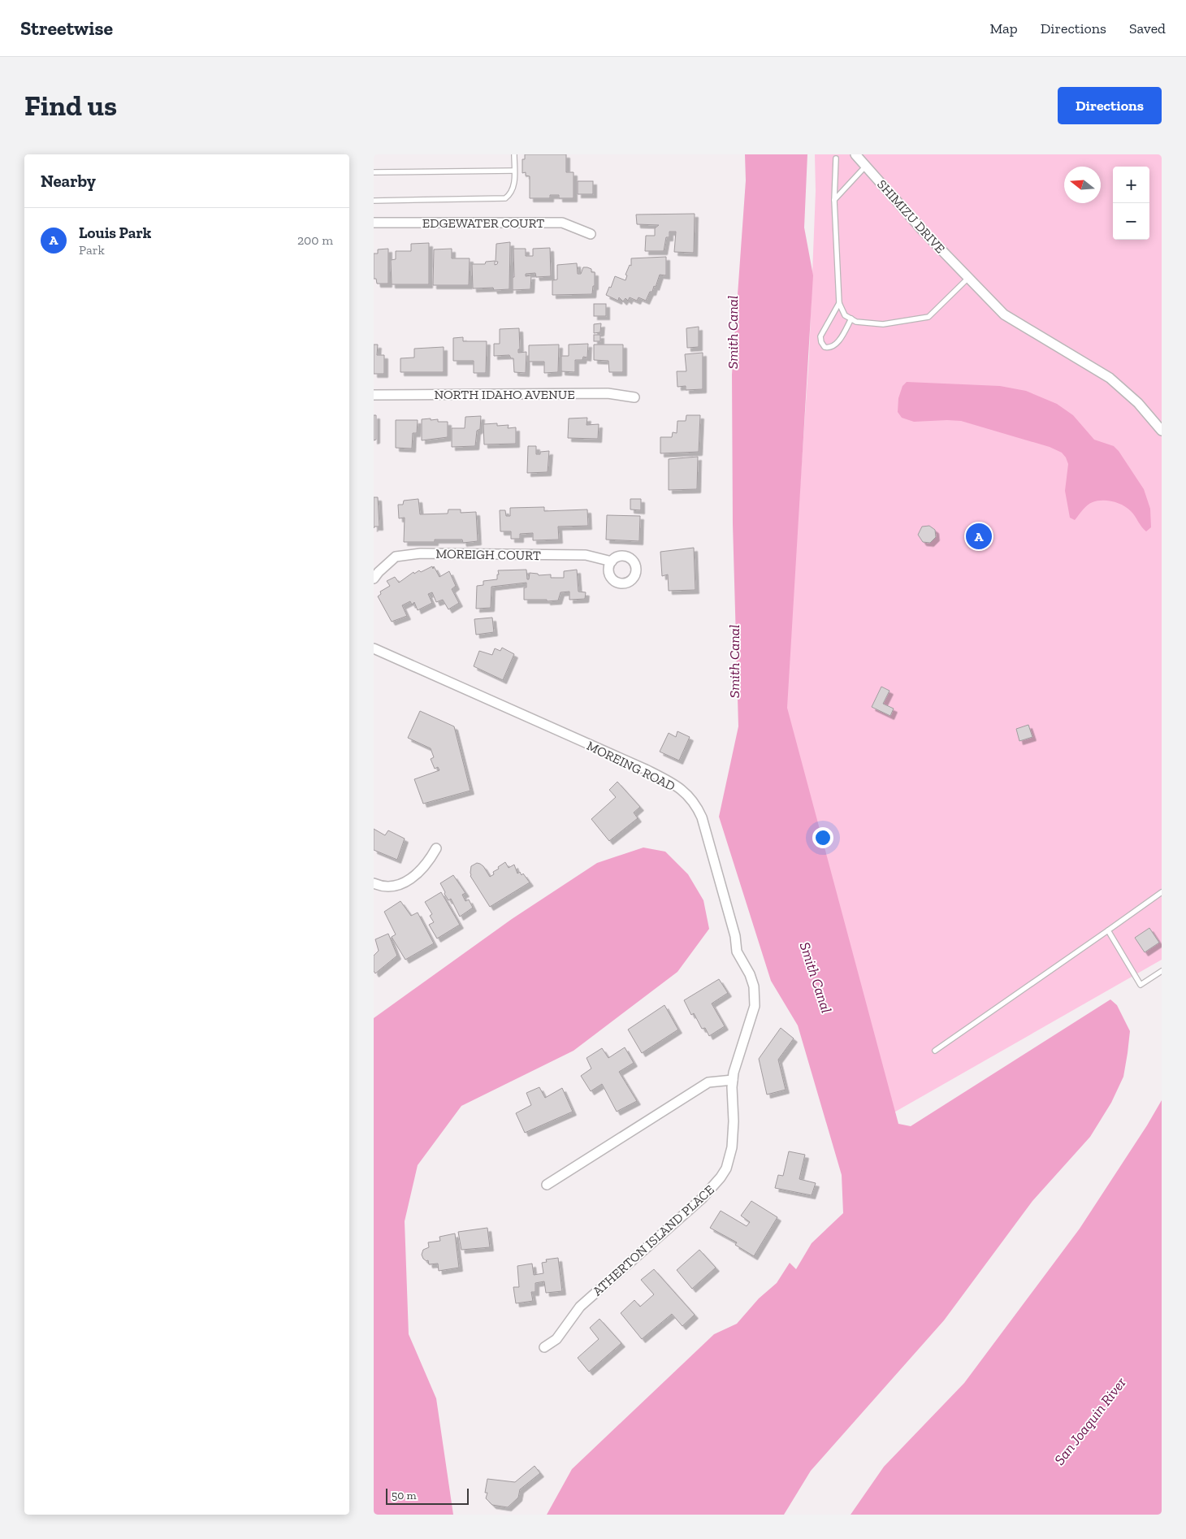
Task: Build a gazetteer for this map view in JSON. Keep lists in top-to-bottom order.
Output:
{
  "streets": {
    "street": [
      "SHIMIZU DRIVE",
      "EDGEWATER COURT",
      "NORTH IDAHO AVENUE",
      "MOREIGH COURT",
      "MOREING ROAD",
      "ATHERTON ISLAND PLACE"
    ]
  },
  "crossings": [
    ["MOREING ROAD", "ATHERTON ISLAND PLACE"]
  ],
  "water": ["Smith Canal", "San Joaquin River"],
  "scale_bar": "50 m",
  "north": "left",
  "page": {
    "header": "Streetwise",
    "nav": ["Map", "Directions", "Saved"],
    "buttons": "Directions",
    "title": "Find us",
    "heading": "Nearby",
    "map_buttons": ["+", "−"],
    "list": [
      {
        "mark": "A",
        "name": "Louis Park",
        "note": "Park",
        "value": "200 m"
      }
    ],
    "pins": "A",
    "scale": "50 m"
  }
}
